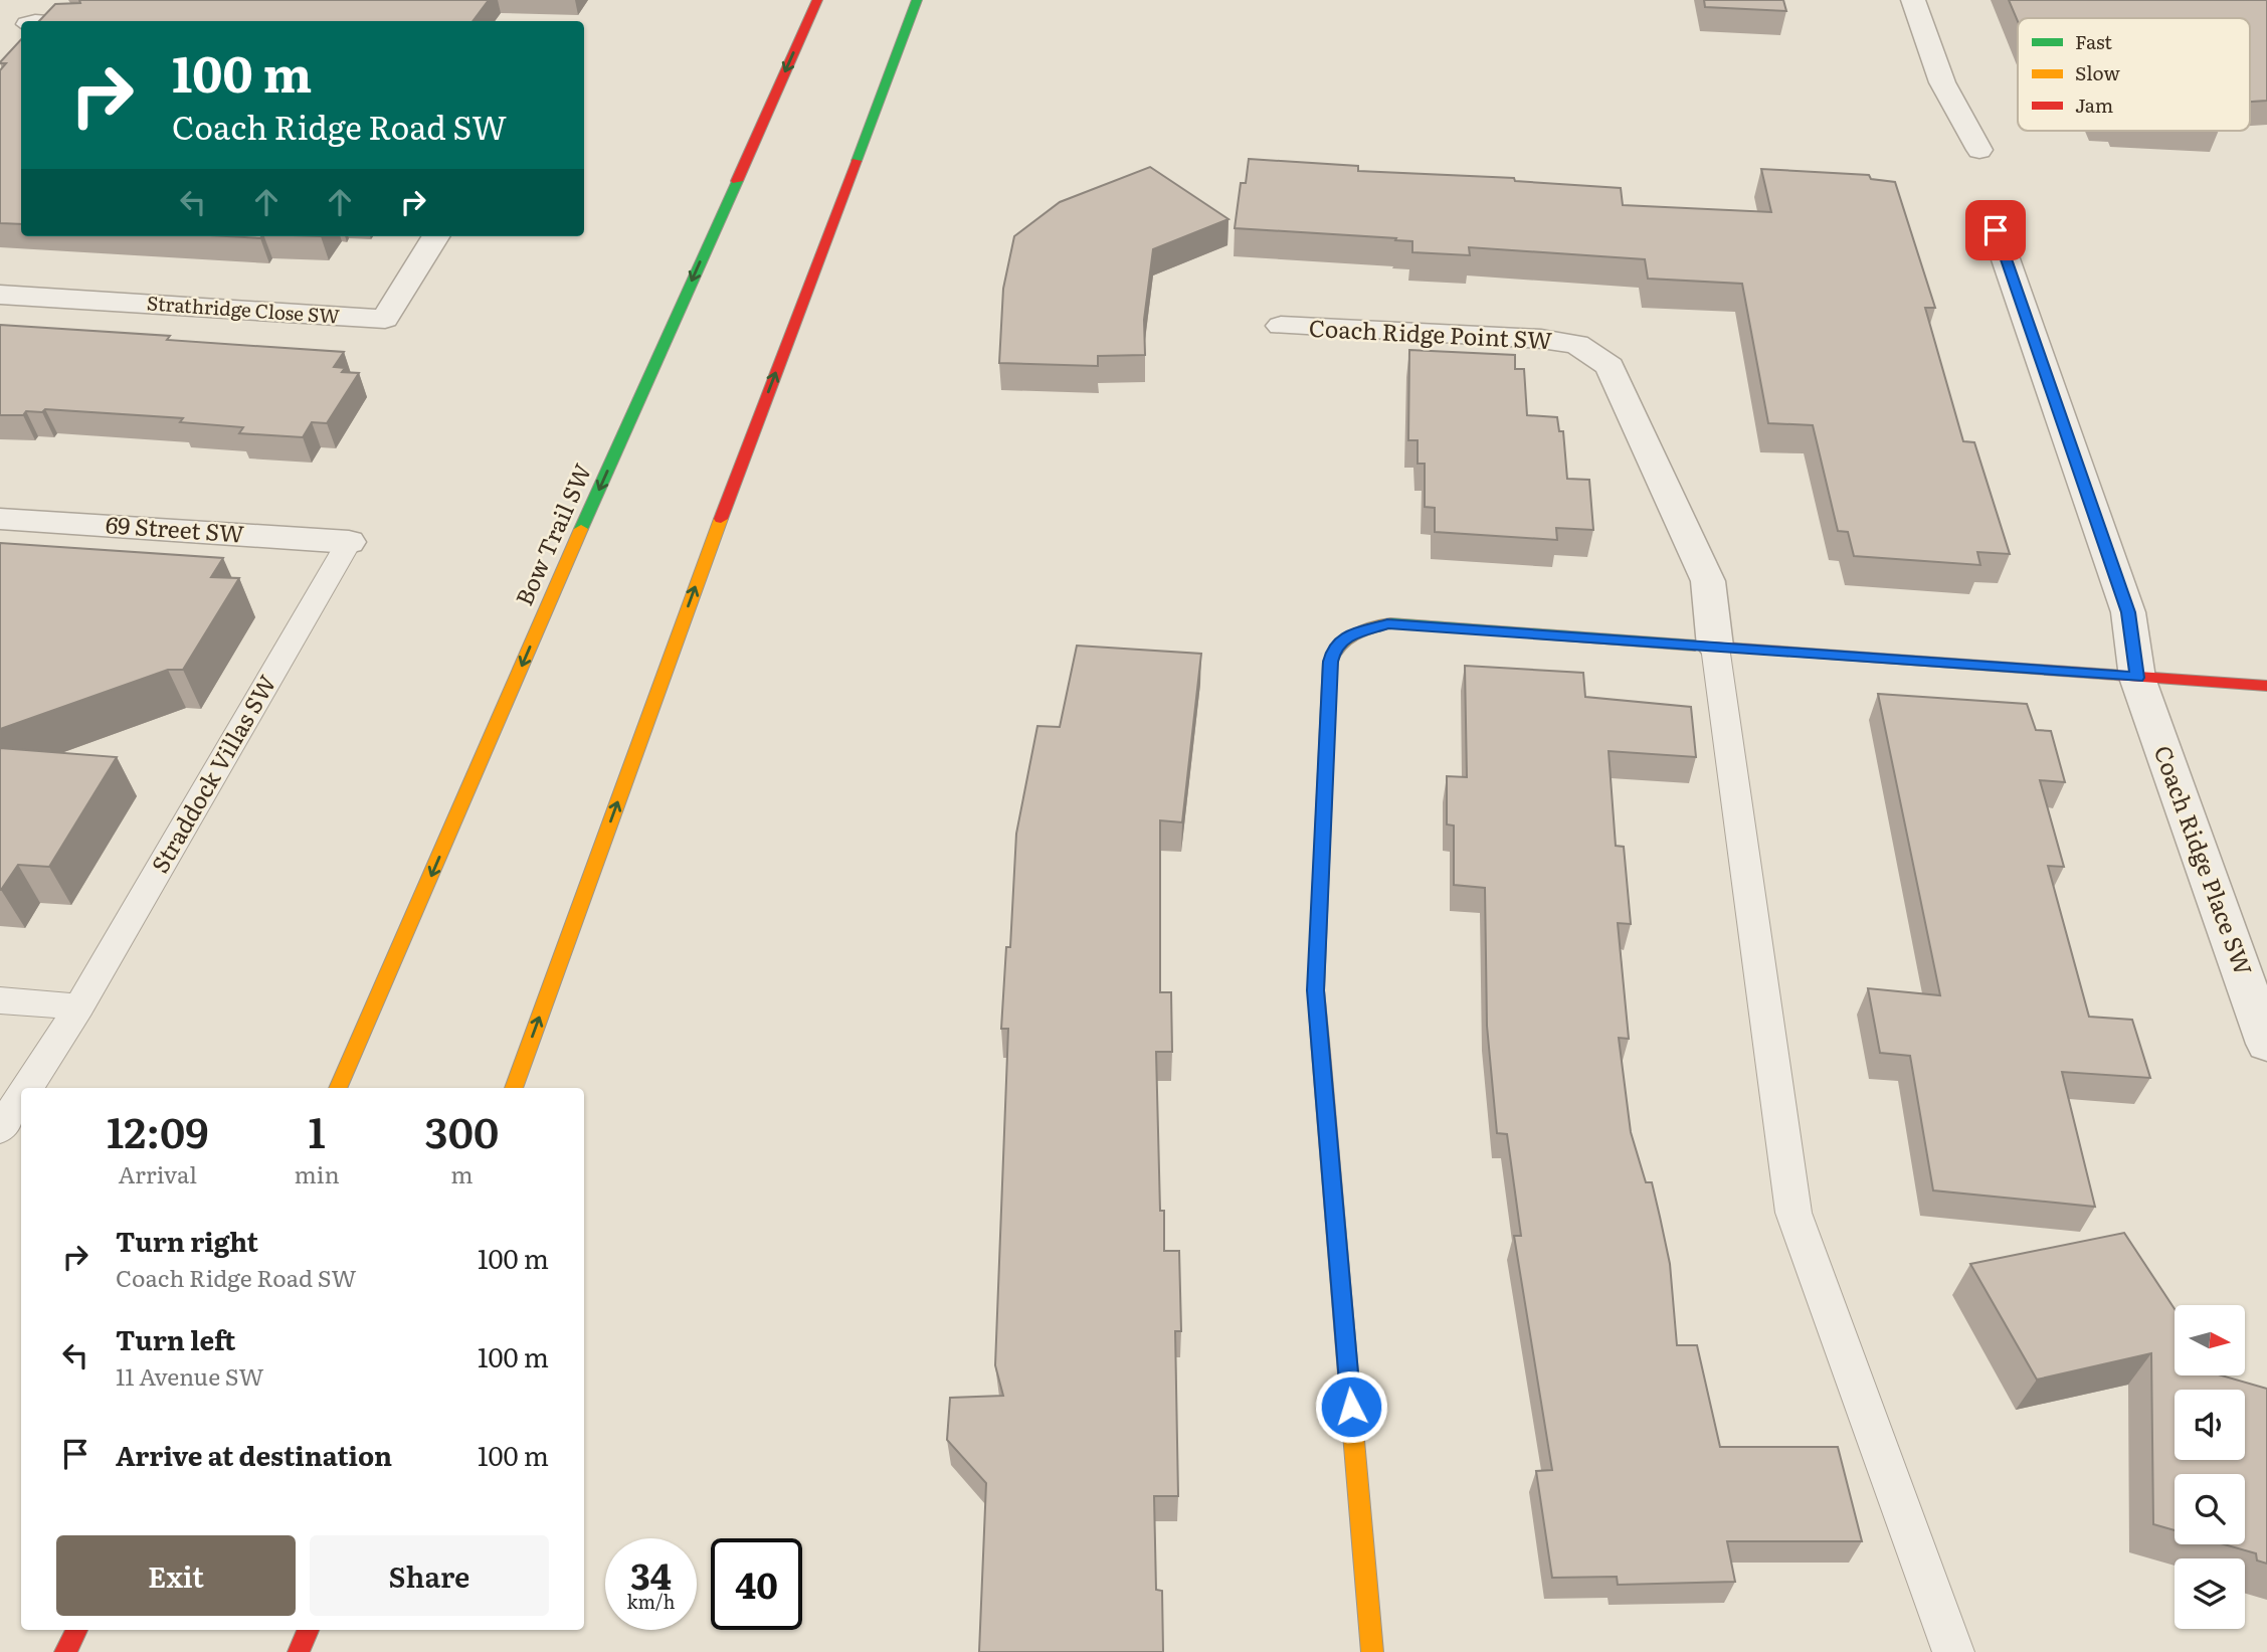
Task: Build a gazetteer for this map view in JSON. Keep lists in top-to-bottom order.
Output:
{
  "streets": {
    "main road": ["Bow Trail SW"],
    "street": [
      "Strathridge Close SW",
      "Coach Ridge Point SW",
      "69 Street SW",
      "Coach Ridge Place SW"
    ],
    "lane": ["Straddock Villas SW"]
  },
  "crossings": [
    ["69 Street SW", "Straddock Villas SW"]
  ],
  "legend": ["Fast", "Slow", "Jam"],
  "north": "right",
  "page": {
    "turn": ["100 m", "Coach Ridge Road SW"],
    "eta": [
      "12:09",
      "Arrival",
      "1",
      "min",
      "300",
      "m"
    ],
    "list": [
      {
        "name": "Turn right",
        "note": "Coach Ridge Road SW",
        "value": "100 m"
      },
      {
        "name": "Turn left",
        "note": "11 Avenue SW",
        "value": "100 m"
      },
      {
        "name": "Arrive at destination",
        "value": "100 m"
      }
    ],
    "buttons": ["Exit", "Share"],
    "speed": "34 km/h",
    "limit": "40"
  }
}
